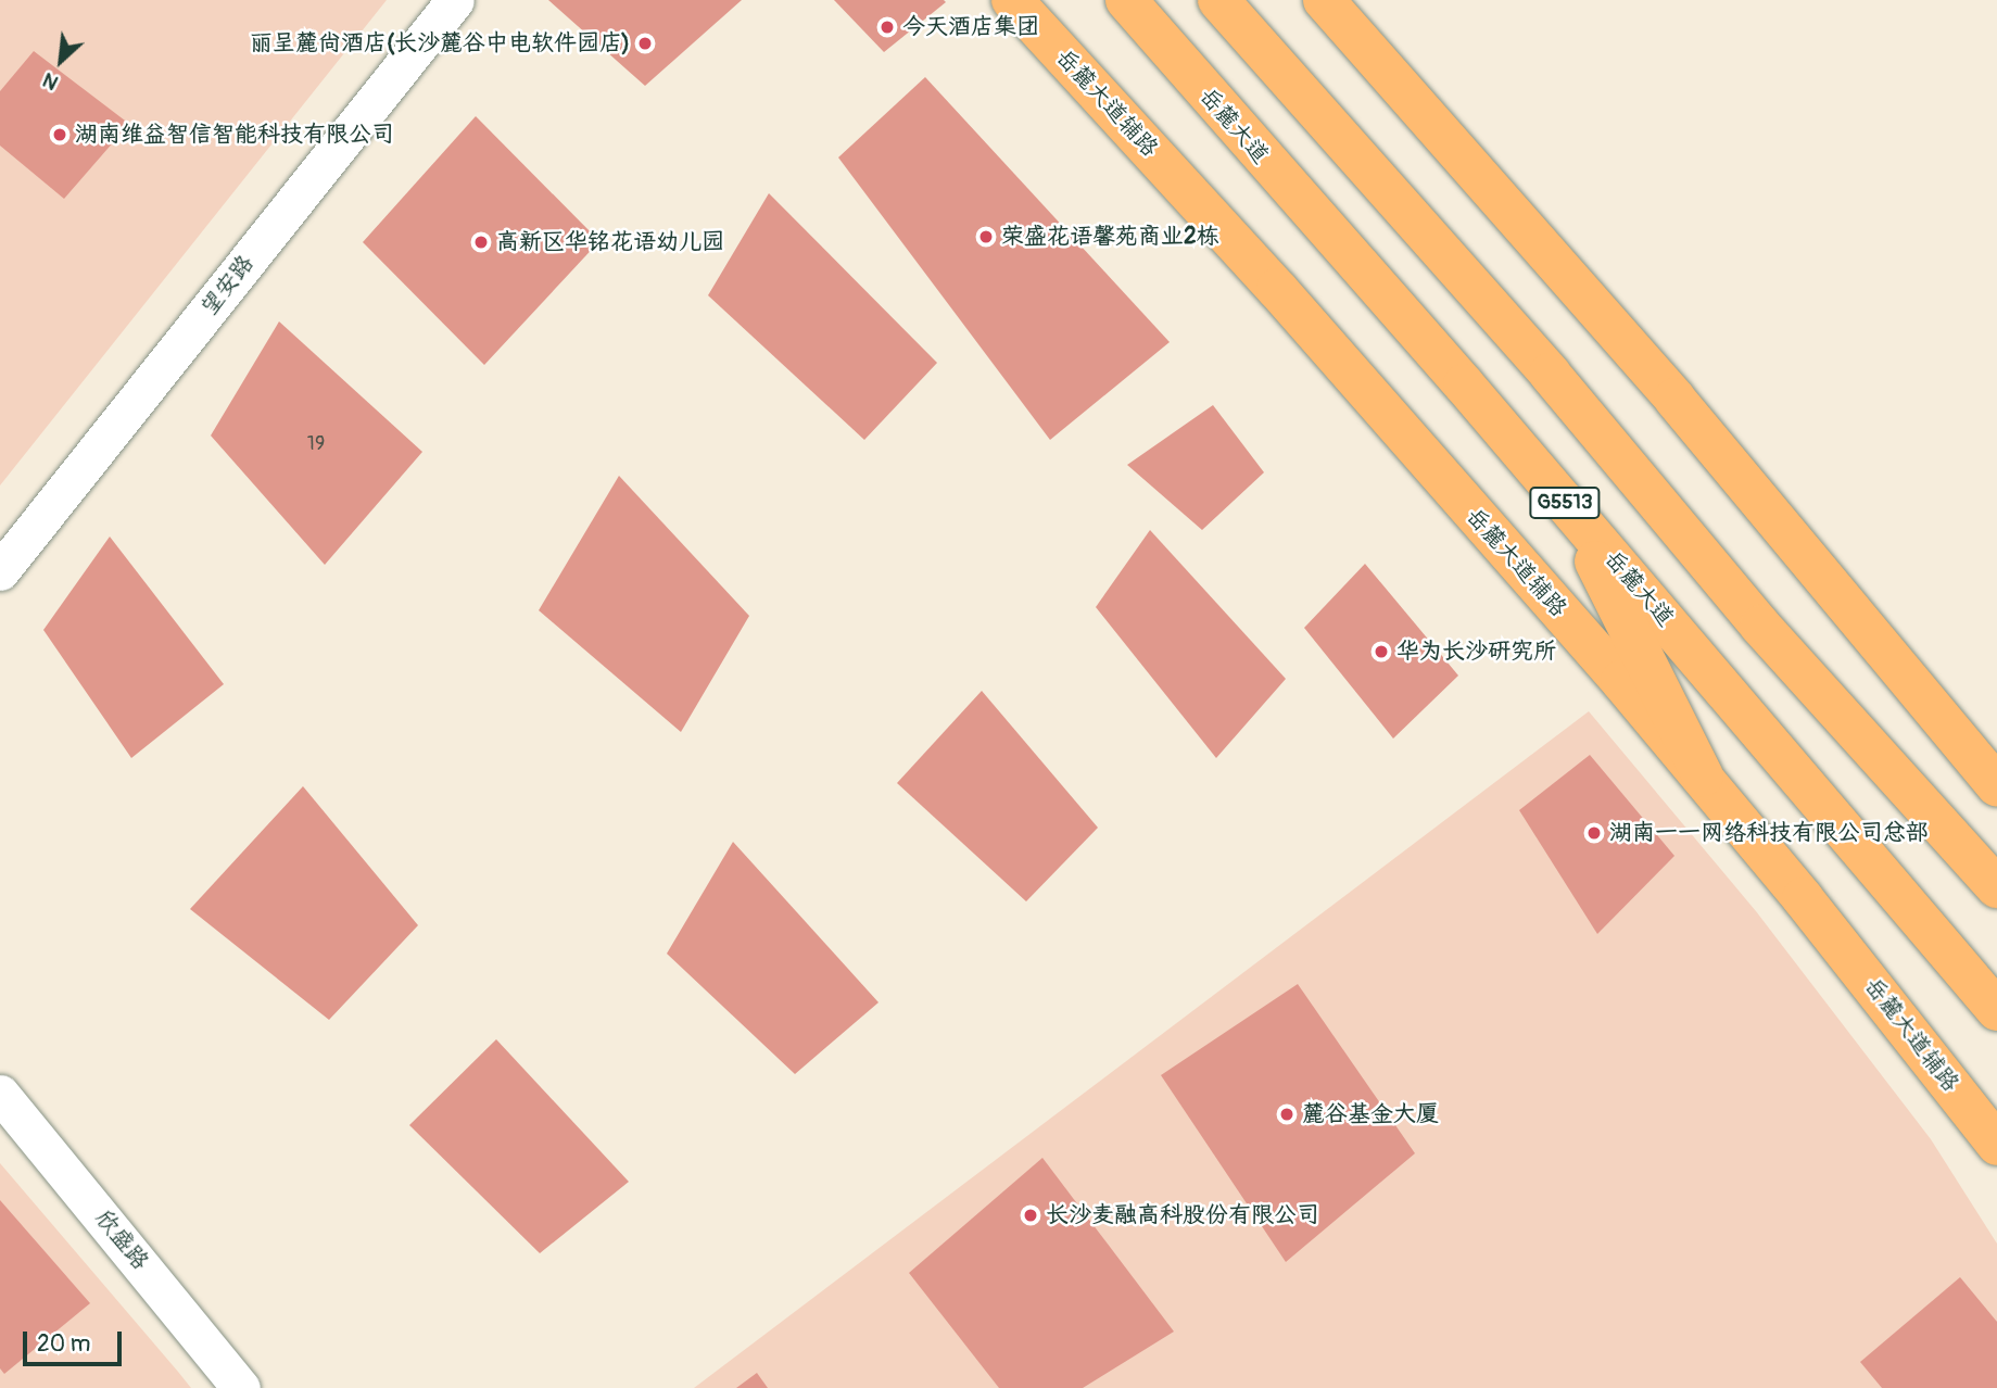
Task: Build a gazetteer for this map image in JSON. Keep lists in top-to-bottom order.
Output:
{
  "streets": {
    "main road": ["岳麓大道辅路", "岳麓大道", "G5513"],
    "street": ["望安路", "欣盛路"]
  },
  "places": [
    "今天酒店集团",
    "丽呈麓尚酒店(长沙麓谷中电软件园店)",
    "湖南维益智信智能科技有限公司",
    "荣盛花语馨苑商业2栋",
    "高新区华铭花语幼儿园",
    "华为长沙研究所",
    "湖南一一网络科技有限公司总部",
    "麓谷基金大厦",
    "长沙麦融高科股份有限公司"
  ],
  "house_numbers": ["19"],
  "scale_bar": "20 m",
  "north": "bottom left"
}
